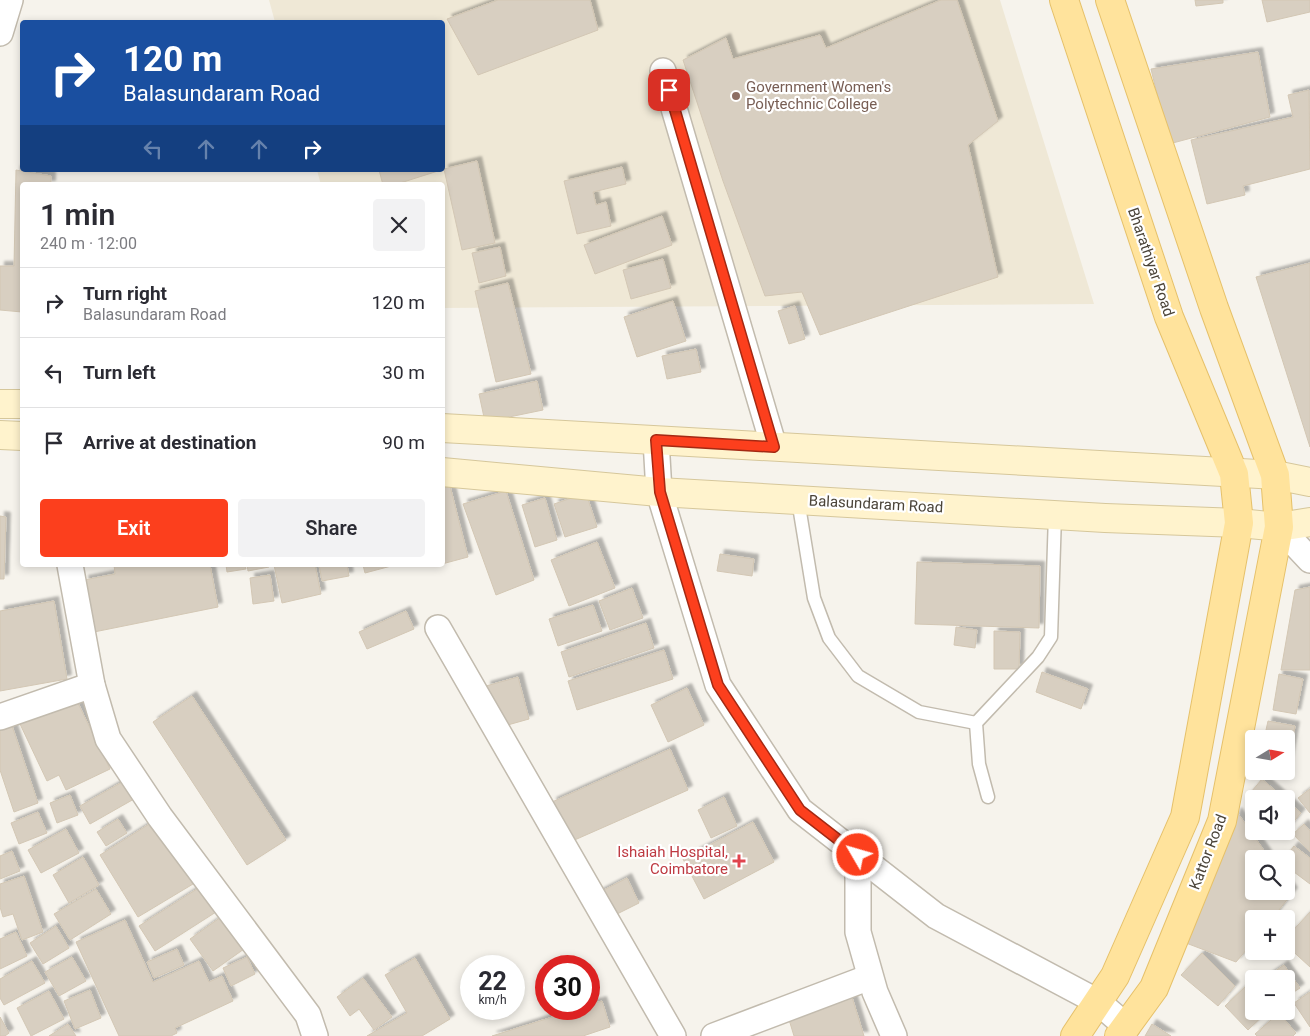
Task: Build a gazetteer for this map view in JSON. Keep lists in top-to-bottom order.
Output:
{
  "streets": {
    "main road": ["Bharathiyar Road", "Balasundaram Road", "Kattor Road"]
  },
  "crossings": [
    ["Bharathiyar Road", "Balasundaram Road"],
    ["Balasundaram Road", "Kattor Road"]
  ],
  "places": {
    "other": ["Government Women's Polytechnic College"],
    "health": ["Ishaiah Hospital, Coimbatore"]
  },
  "north": "right",
  "page": {
    "turn": ["120 m", "Balasundaram Road"],
    "heading": ["1 min", "240 m · 12:00"],
    "list": [
      {
        "name": "Turn right",
        "note": "Balasundaram Road",
        "value": "120 m"
      },
      {
        "name": "Turn left",
        "value": "30 m"
      },
      {
        "name": "Arrive at destination",
        "value": "90 m"
      }
    ],
    "buttons": ["Exit", "Share"],
    "map_buttons": ["+", "−"],
    "speed": "22 km/h",
    "limit": "30"
  }
}
